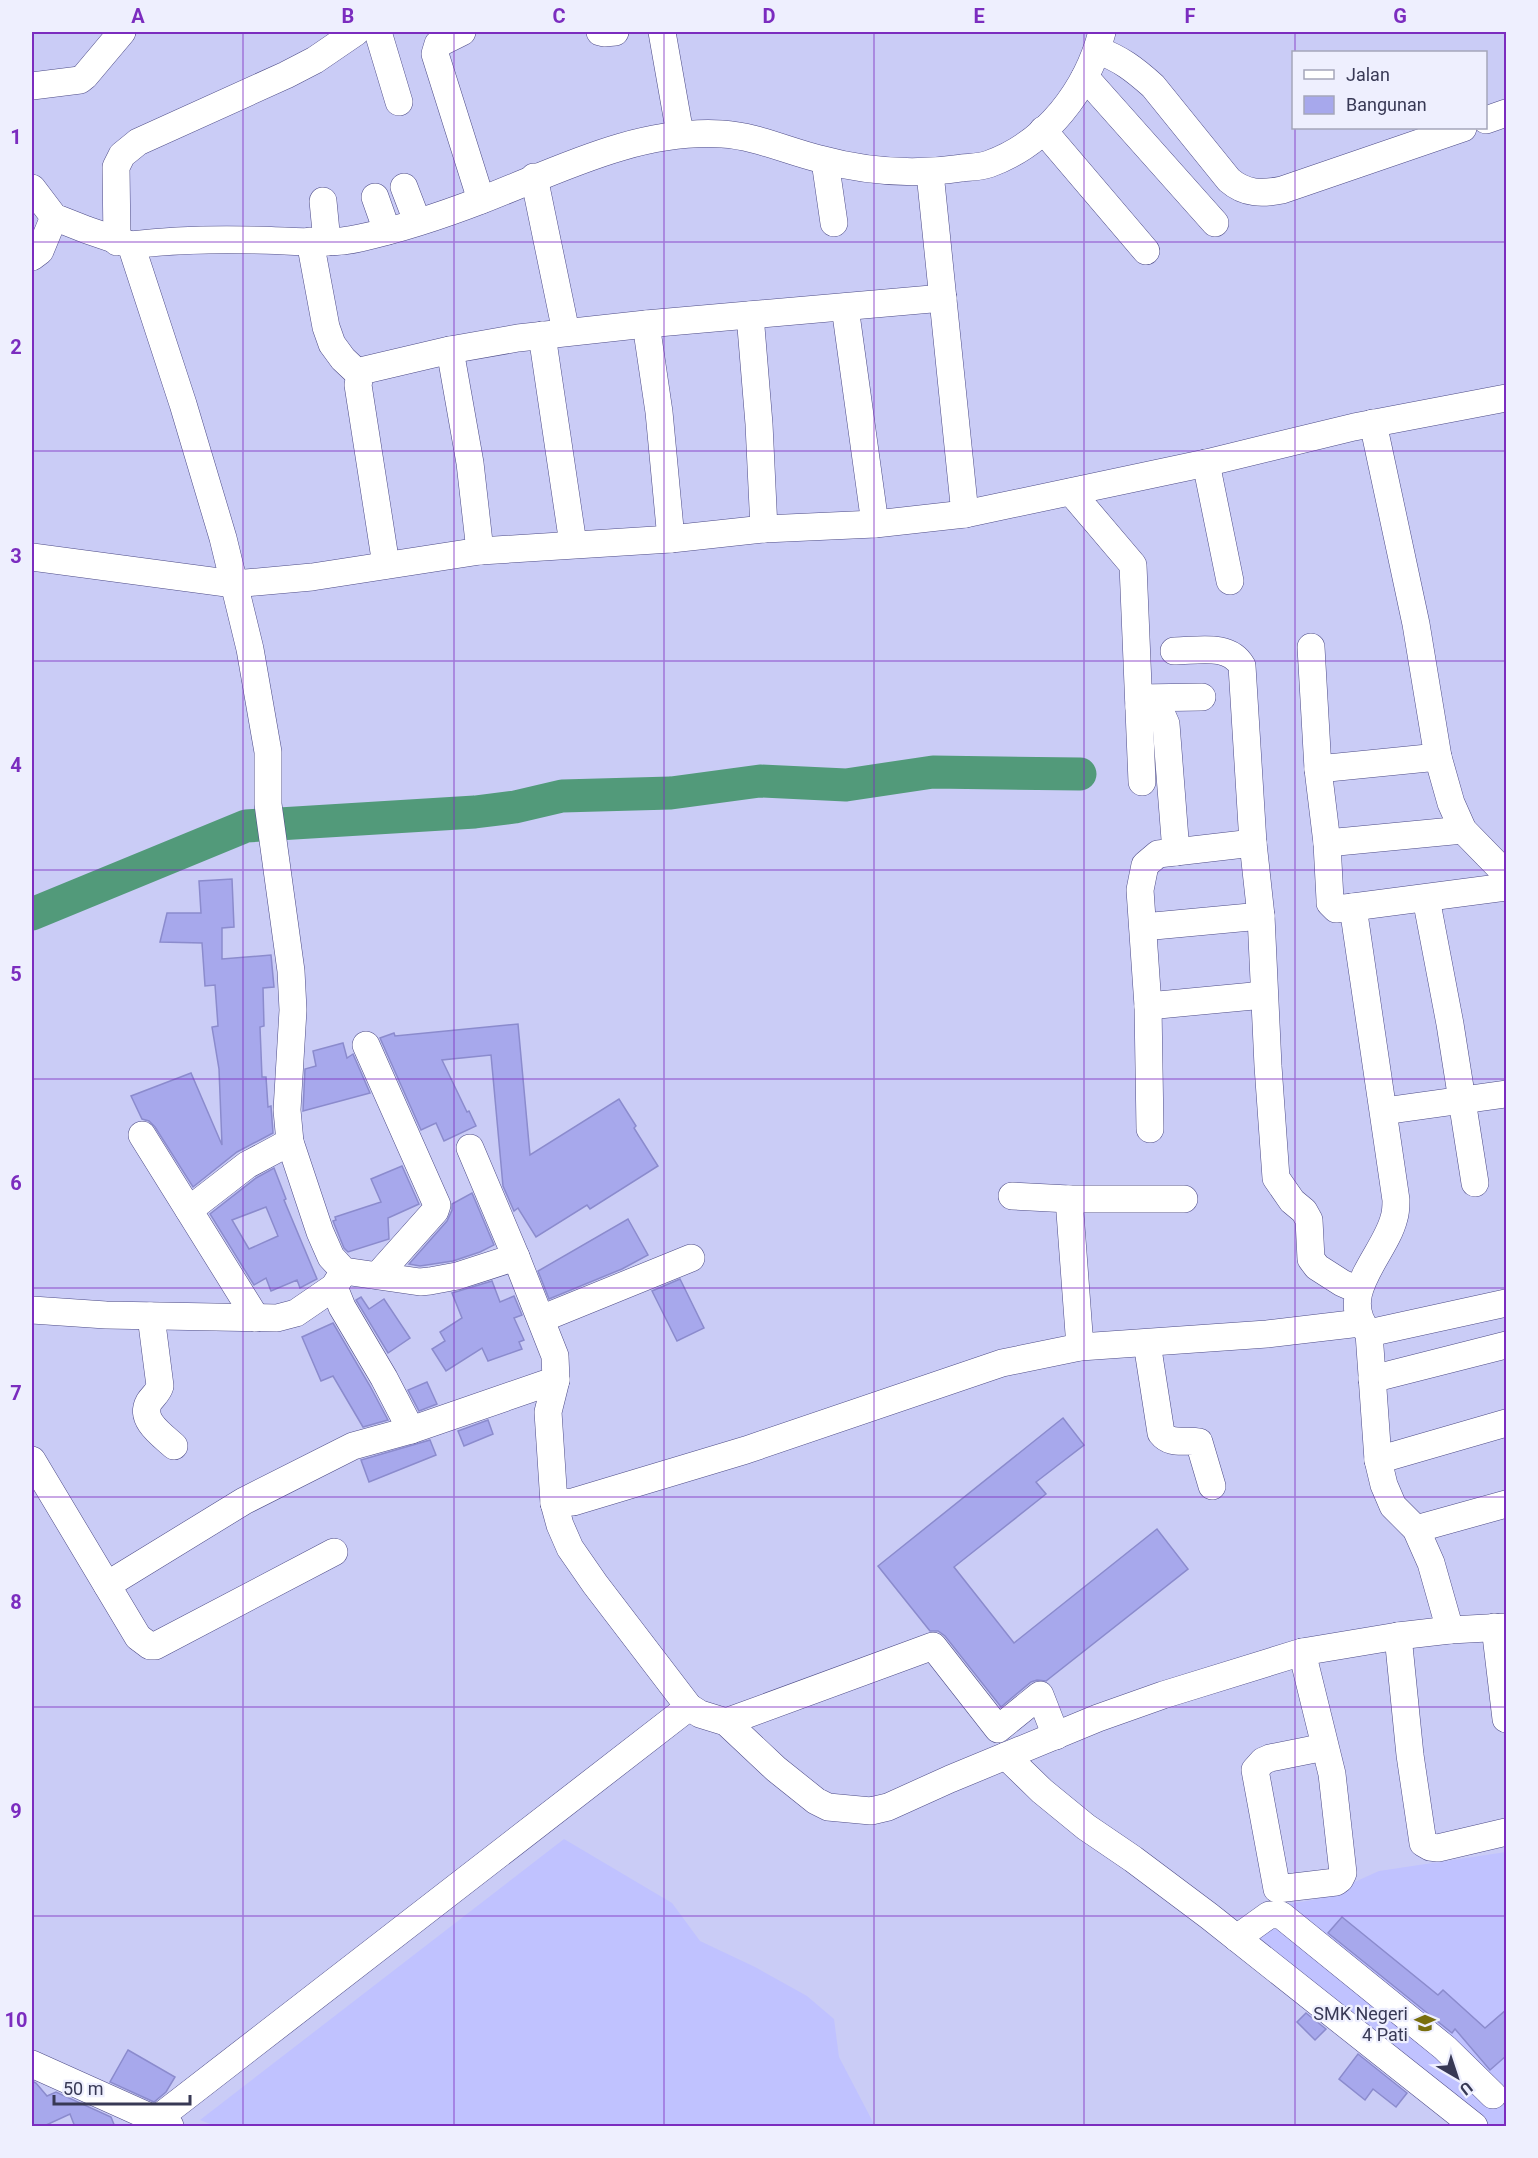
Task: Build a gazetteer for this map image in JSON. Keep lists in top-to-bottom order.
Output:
{
  "places": {
    "school or university": ["SMK Negeri 4 Pati"]
  },
  "legend": ["Jalan", "Bangunan"],
  "scale_bar": "50 m",
  "north": "bottom right",
  "grid": {
    "columns": [
      "A",
      "B",
      "C",
      "D",
      "E",
      "F",
      "G"
    ],
    "rows": [
      "1",
      "2",
      "3",
      "4",
      "5",
      "6",
      "7",
      "8",
      "9",
      "10"
    ]
  }
}
